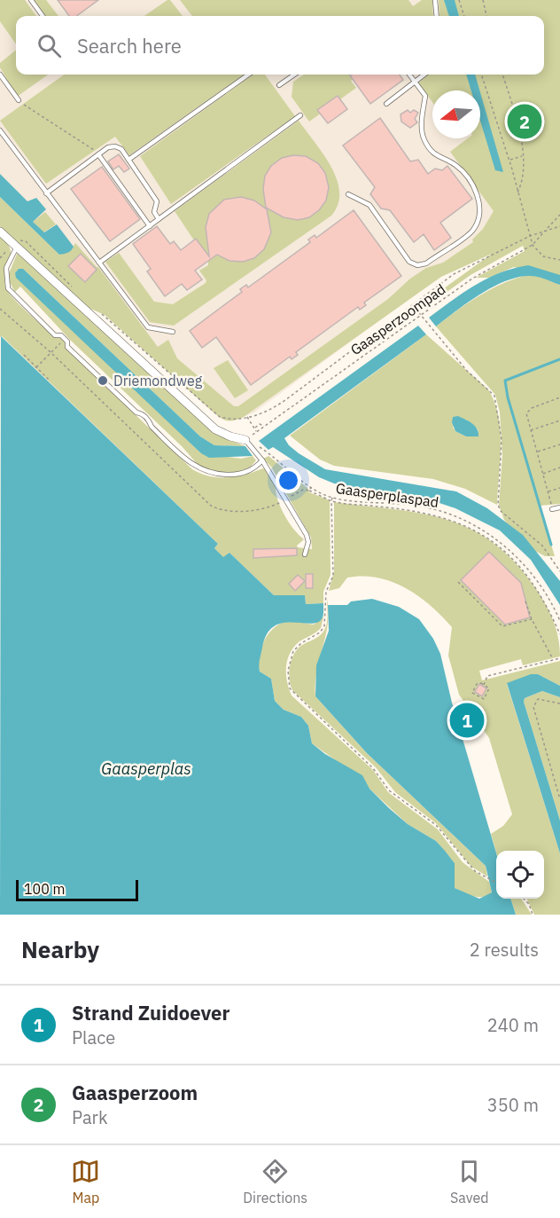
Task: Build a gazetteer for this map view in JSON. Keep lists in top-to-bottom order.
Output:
{
  "streets": {
    "path": ["Gaasperzoompad", "Gaasperplaspad"]
  },
  "water": ["Gaasperplas"],
  "places": ["Driemondweg"],
  "scale_bar": "100 m",
  "north": "left",
  "page": {
    "search": "Search here",
    "pins": ["2", "1"],
    "scale": "100 m",
    "heading": ["Nearby", "2 results"],
    "list": [
      {
        "mark": "1",
        "name": "Strand Zuidoever",
        "note": "Place",
        "value": "240 m"
      },
      {
        "mark": "2",
        "name": "Gaasperzoom",
        "note": "Park",
        "value": "350 m"
      }
    ],
    "nav": ["Map", "Directions", "Saved"]
  }
}
